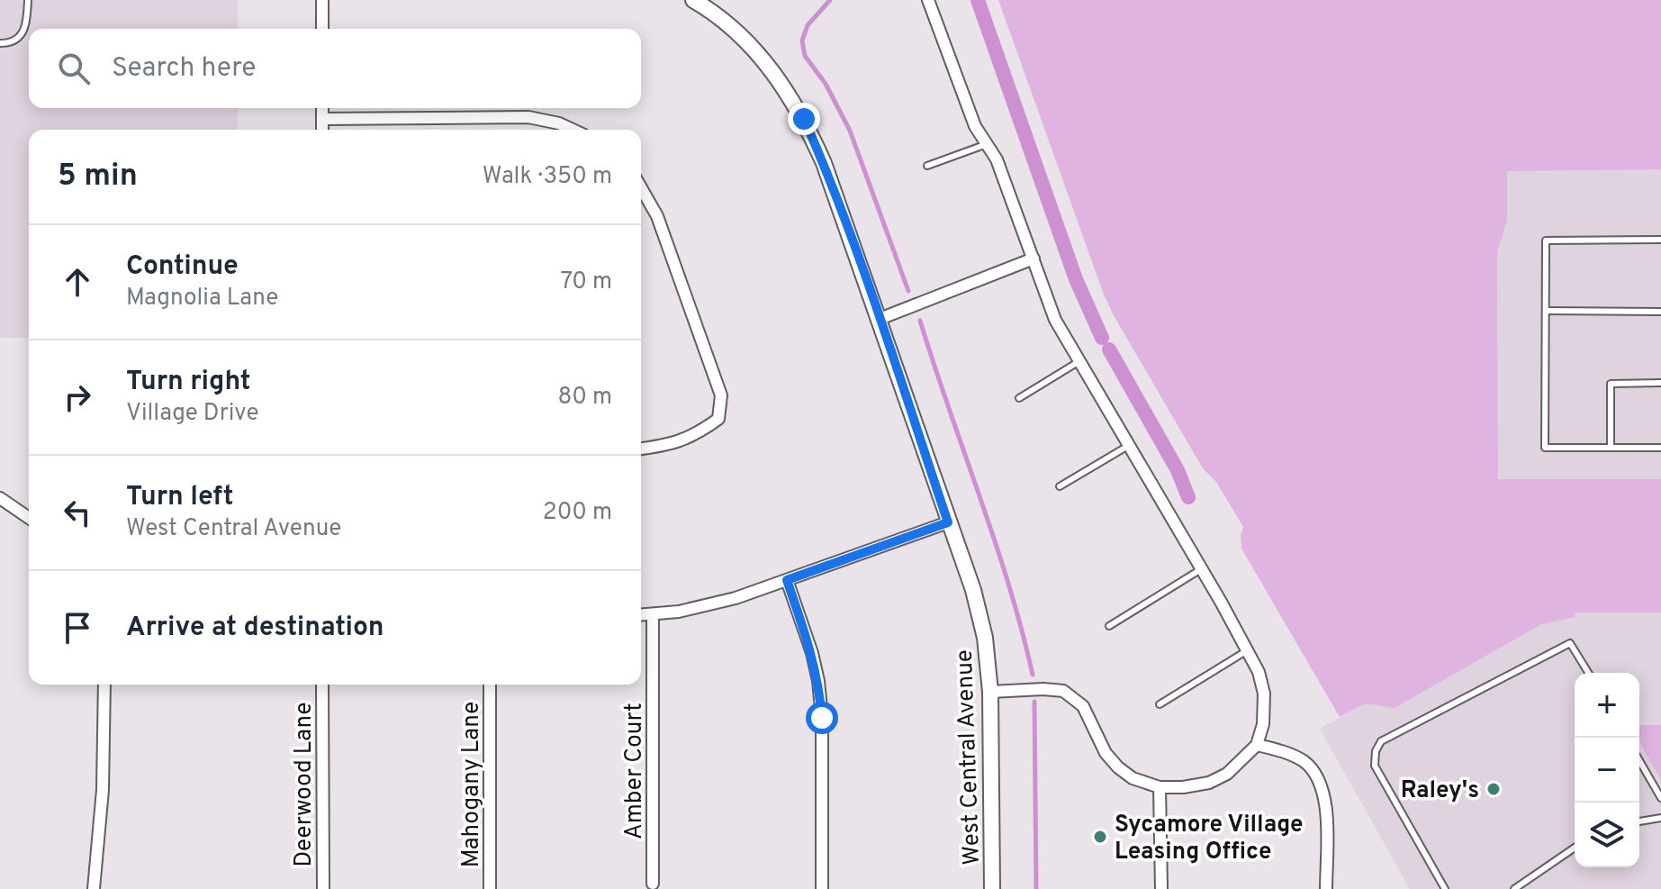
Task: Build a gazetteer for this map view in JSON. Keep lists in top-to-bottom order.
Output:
{
  "streets": {
    "street": [
      "West Central Avenue",
      "Amber Court",
      "Deerwood Lane",
      "Mahogany Lane"
    ]
  },
  "places": ["Raley's", "Sycamore Village Leasing Office"],
  "page": {
    "search": "Search here",
    "heading": ["5 min", "Walk · 350 m"],
    "list": [
      ["Continue", "Magnolia Lane", "70 m"],
      ["Turn right", "Village Drive", "80 m"],
      ["Turn left", "West Central Avenue", "200 m"],
      "Arrive at destination"
    ],
    "map_buttons": ["+", "−"]
  }
}
